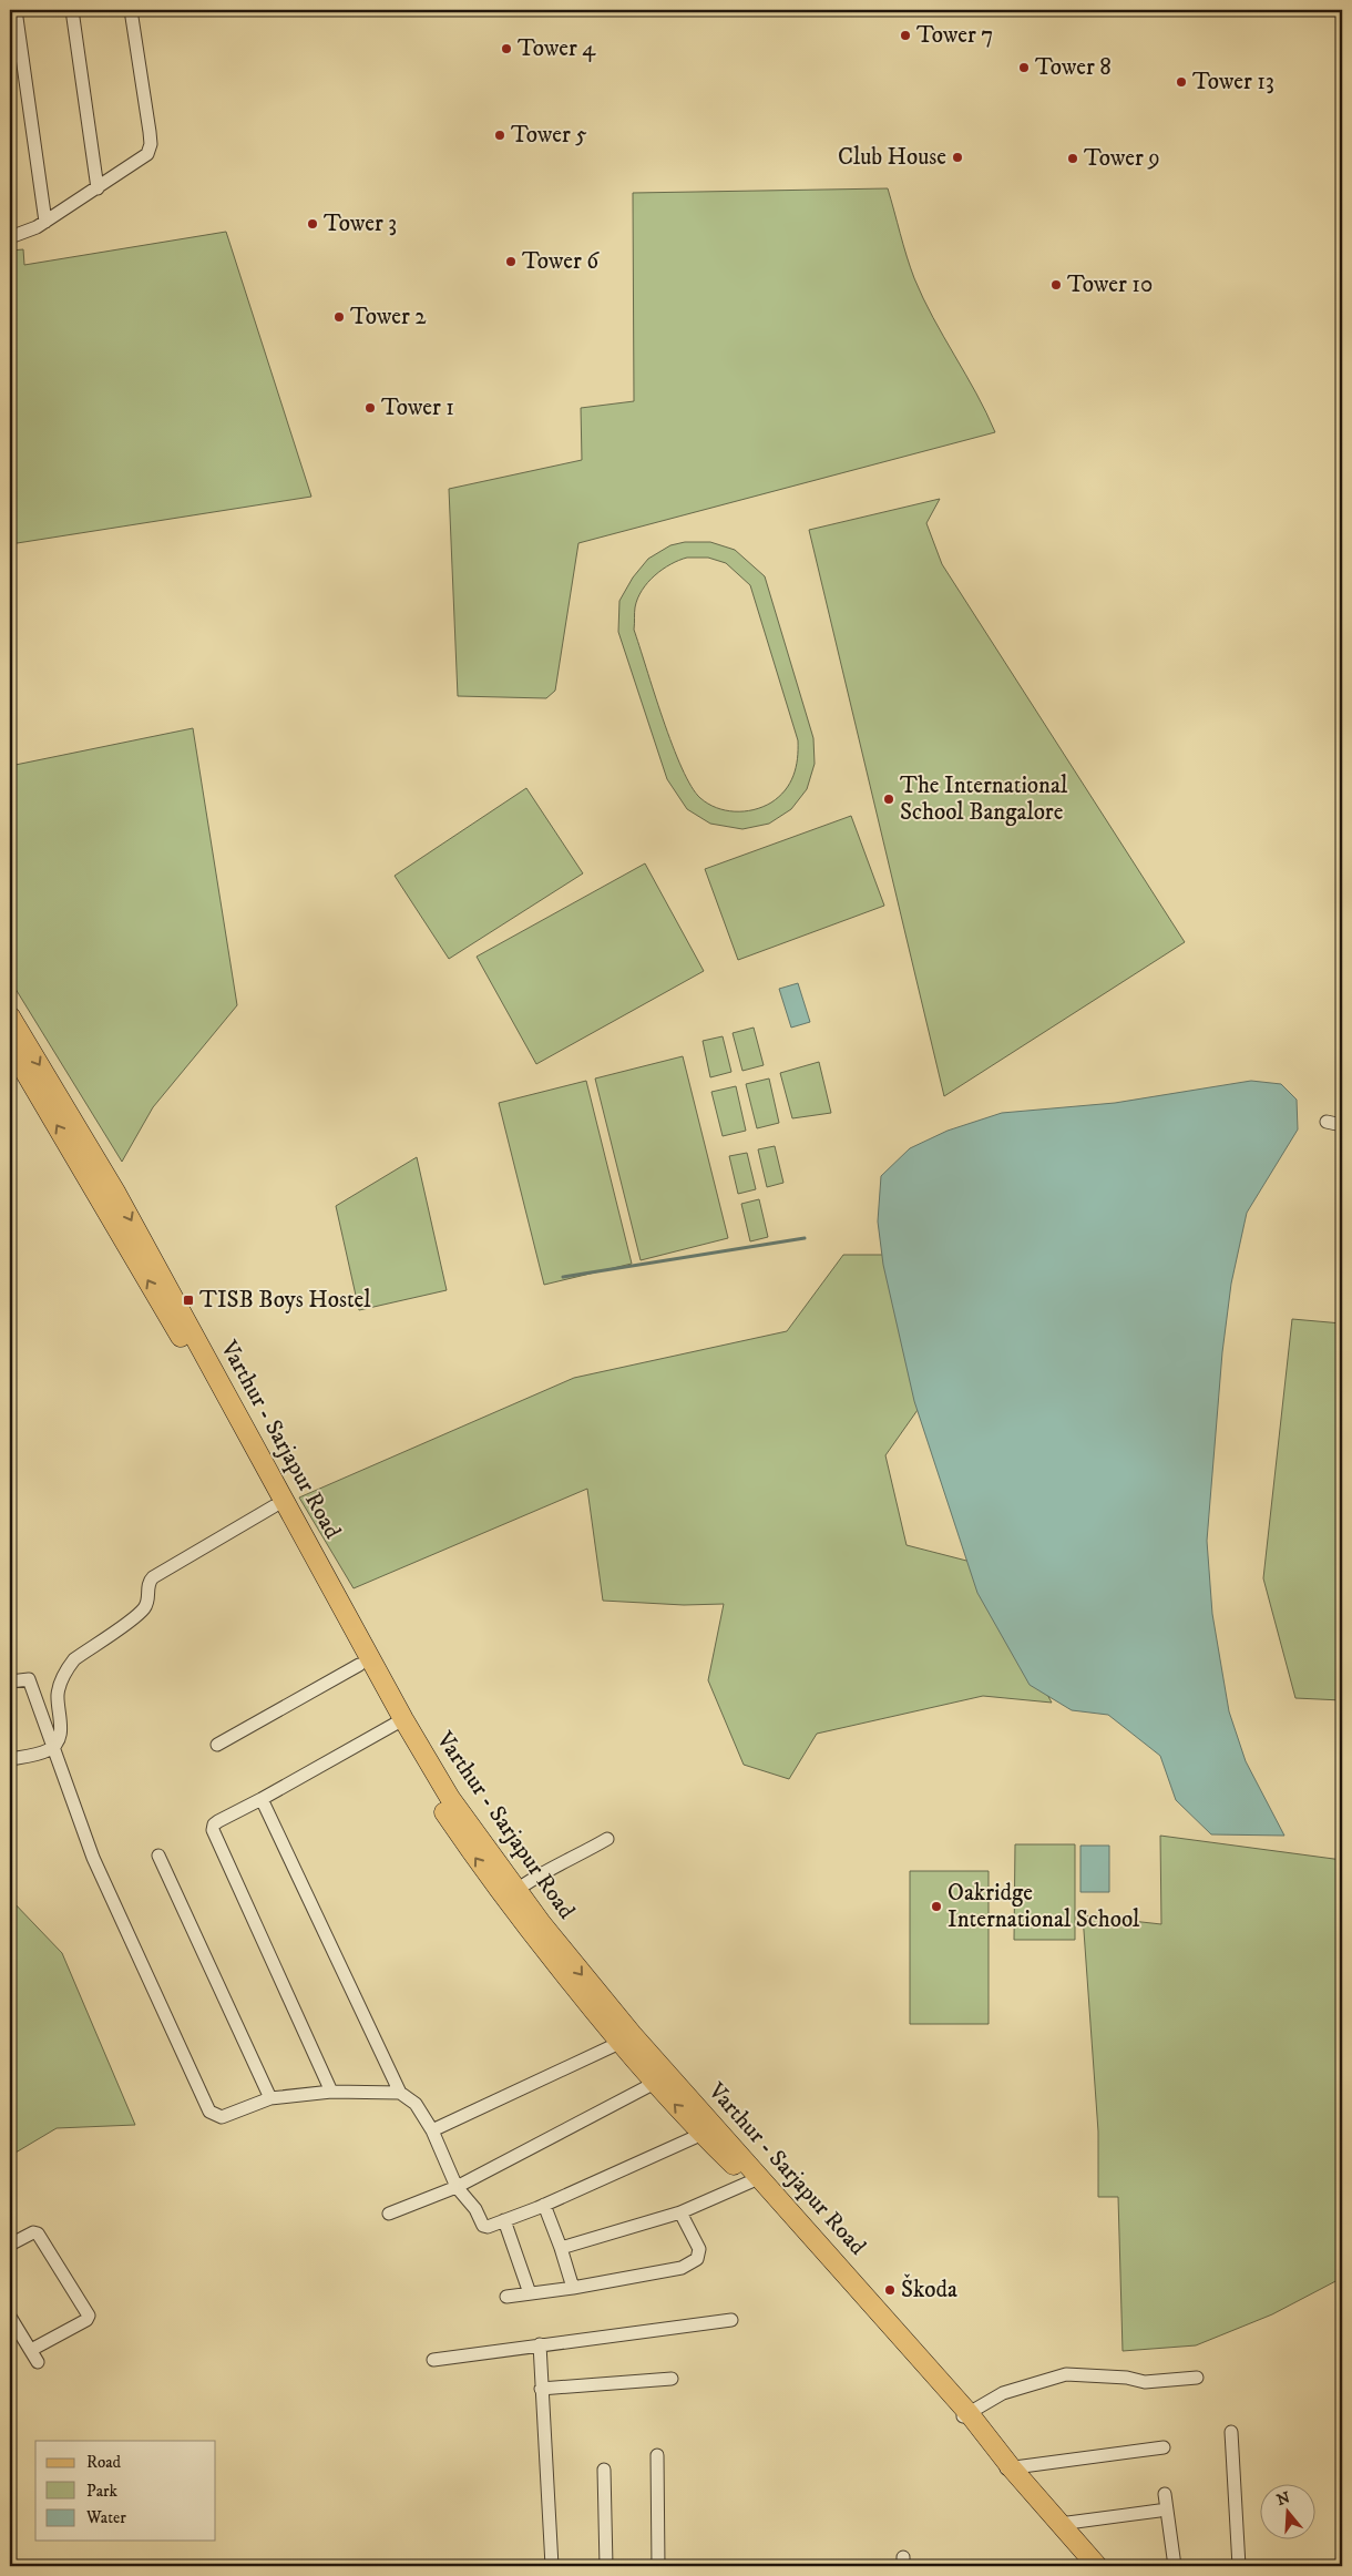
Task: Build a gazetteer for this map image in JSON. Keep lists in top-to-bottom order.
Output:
{
  "streets": {
    "main road": ["Varthur - Sarjapur Road"]
  },
  "places": {
    "other": [
      "Tower 7",
      "Tower 4",
      "Tower 8",
      "Tower 13",
      "Tower 5",
      "Club House",
      "Tower 9",
      "Tower 3",
      "Tower 6",
      "Tower 10",
      "Tower 2",
      "Tower 1",
      "The International School Bangalore",
      "Oakridge International School",
      "Škoda"
    ],
    "transit": ["TISB Boys Hostel"]
  },
  "legend": ["Road", "Park", "Water"],
  "north": "top"
}
